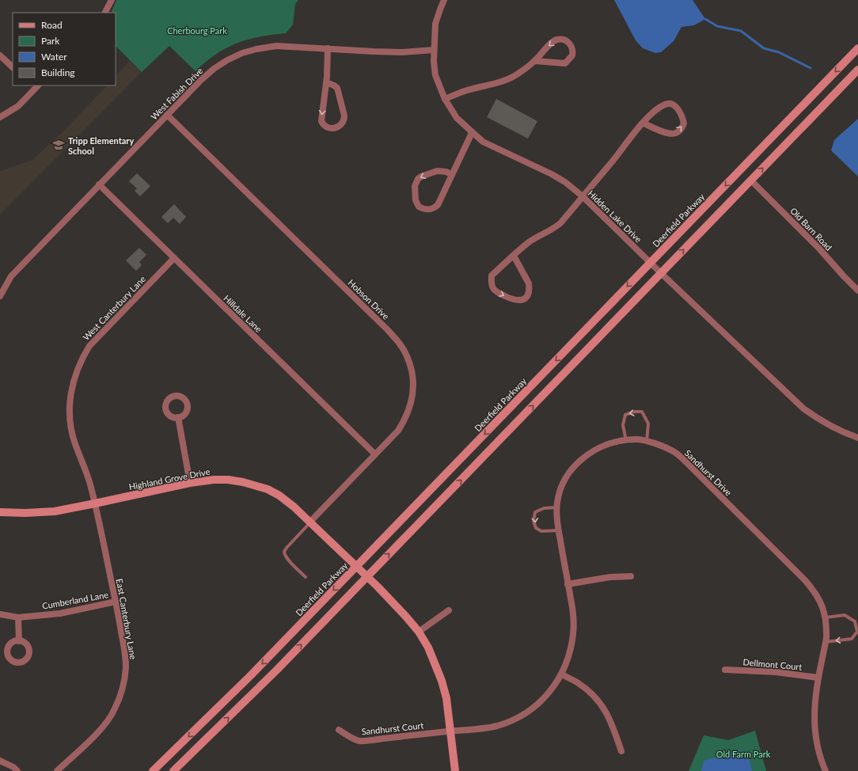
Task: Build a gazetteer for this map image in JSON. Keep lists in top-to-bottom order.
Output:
{
  "streets": {
    "main road": ["Deerfield Parkway", "Highland Grove Drive"],
    "street": [
      "West Fabish Drive",
      "Hidden Lake Drive",
      "Old Barn Road",
      "Hobson Drive",
      "West Canterbury Lane",
      "Hilldale Lane",
      "Sandhurst Drive",
      "Cumberland Lane",
      "East Canterbury Lane",
      "Dellmont Court",
      "Sandhurst Court"
    ]
  },
  "crossings": [
    ["West Fabish Drive", "Hidden Lake Drive"],
    ["West Fabish Drive", "Hobson Drive"],
    ["West Fabish Drive", "Hilldale Lane"],
    ["Hidden Lake Drive", "Deerfield Parkway"],
    ["Deerfield Parkway", "Highland Grove Drive"],
    ["Hobson Drive", "Hilldale Lane"],
    ["Hobson Drive", "Highland Grove Drive"],
    ["West Canterbury Lane", "Hilldale Lane"],
    ["West Canterbury Lane", "Highland Grove Drive"],
    ["West Canterbury Lane", "East Canterbury Lane"],
    ["Sandhurst Drive", "Highland Grove Drive"],
    ["Sandhurst Drive", "Dellmont Court"],
    ["Sandhurst Drive", "Sandhurst Court"],
    ["Highland Grove Drive", "East Canterbury Lane"],
    ["Highland Grove Drive", "Sandhurst Court"],
    ["Cumberland Lane", "East Canterbury Lane"]
  ],
  "parks": ["Cherbourg Park", "Old Farm Park"],
  "places": {
    "school or university": ["Tripp Elementary School"]
  },
  "legend": [
    "Road",
    "Park",
    "Water",
    "Building"
  ]
}
